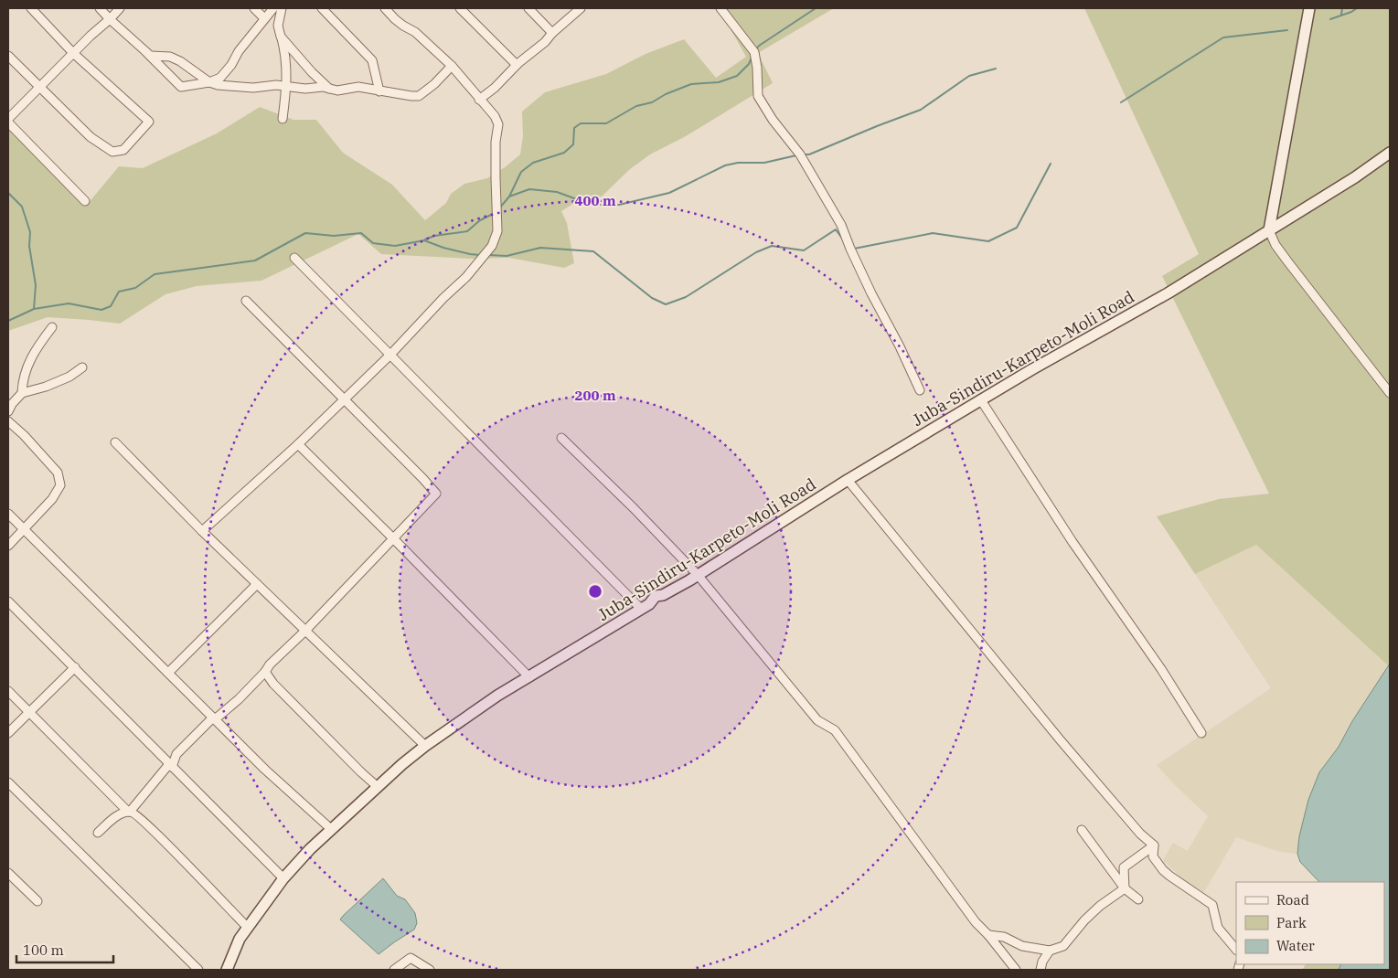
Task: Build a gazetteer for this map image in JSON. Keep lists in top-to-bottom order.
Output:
{
  "streets": {
    "main road": ["Juba-Sindiru-Karpeto-Moli Road"]
  },
  "legend": ["Road", "Park", "Water"],
  "scale_bar": "100 m",
  "rings": ["400 m", "200 m"]
}
